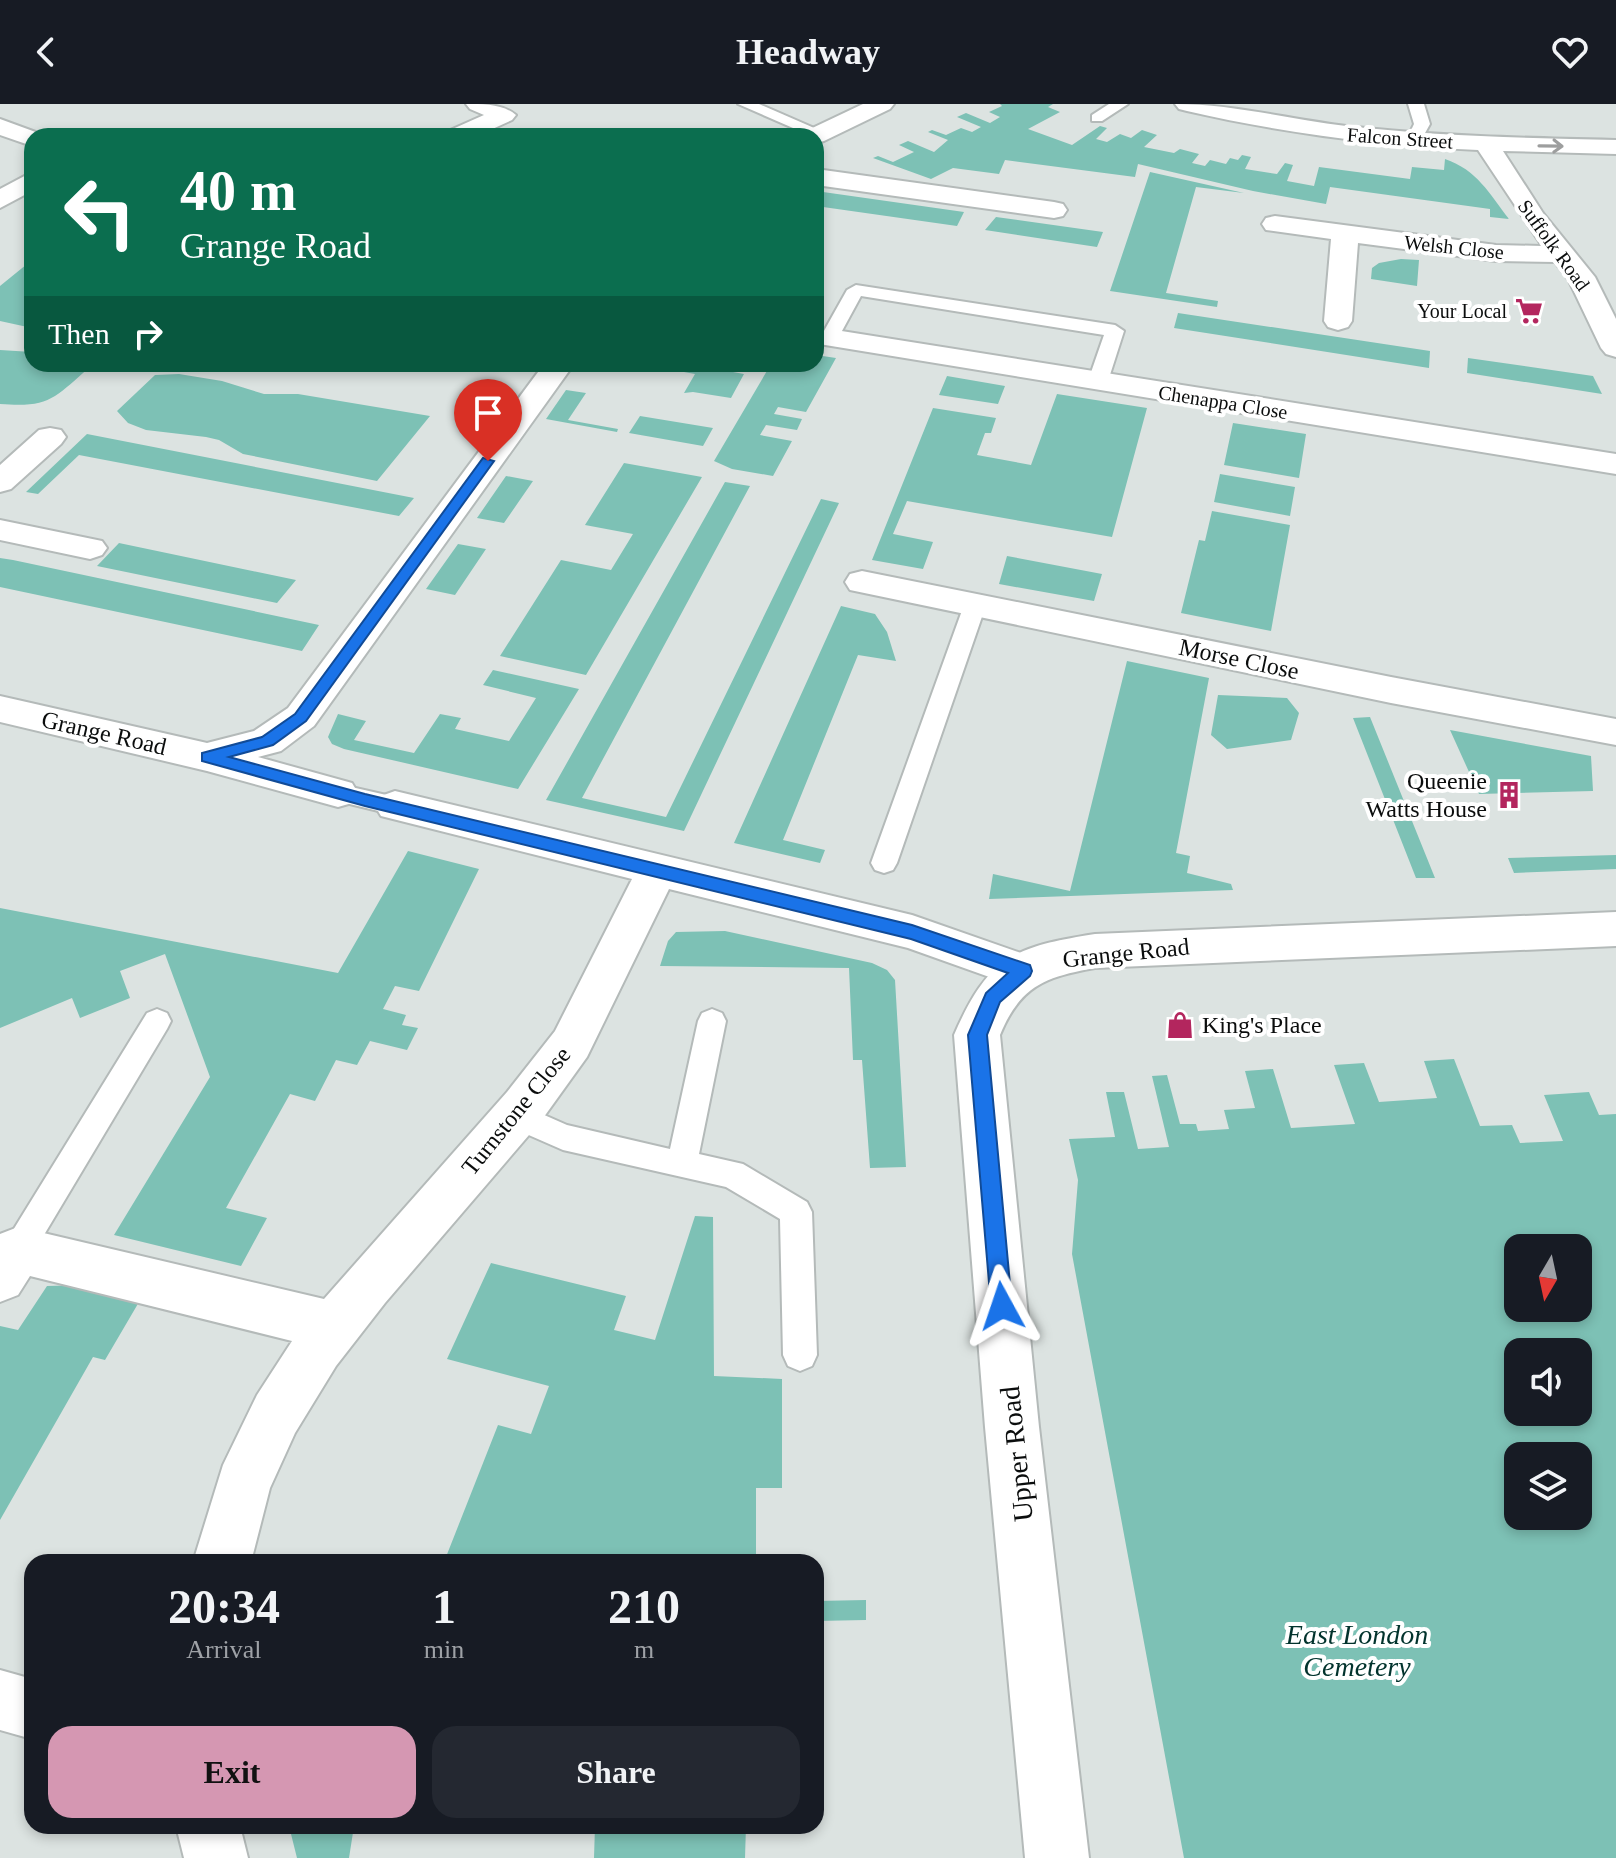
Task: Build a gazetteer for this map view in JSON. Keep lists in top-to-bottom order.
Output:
{
  "streets": {
    "street": [
      "Falcon Street",
      "Suffolk Road",
      "Welsh Close",
      "Chenappa Close",
      "Morse Close",
      "Grange Road",
      "Turnstone Close",
      "Upper Road"
    ]
  },
  "crossings": [
    ["Falcon Street", "Suffolk Road"],
    ["Suffolk Road", "Welsh Close"],
    ["Grange Road", "Turnstone Close"],
    ["Grange Road", "Upper Road"]
  ],
  "parks": ["East London Cemetery"],
  "places": {
    "supermarket": ["Your Local"],
    "building": ["Queenie Watts House"],
    "shop": ["King's Place"]
  },
  "north": "bottom",
  "page": {
    "header": "Headway",
    "turn": ["40 m", "Grange Road"],
    "then": "Then",
    "eta": [
      "20:34",
      "Arrival",
      "1",
      "min",
      "210",
      "m"
    ],
    "buttons": ["Exit", "Share"]
  }
}
